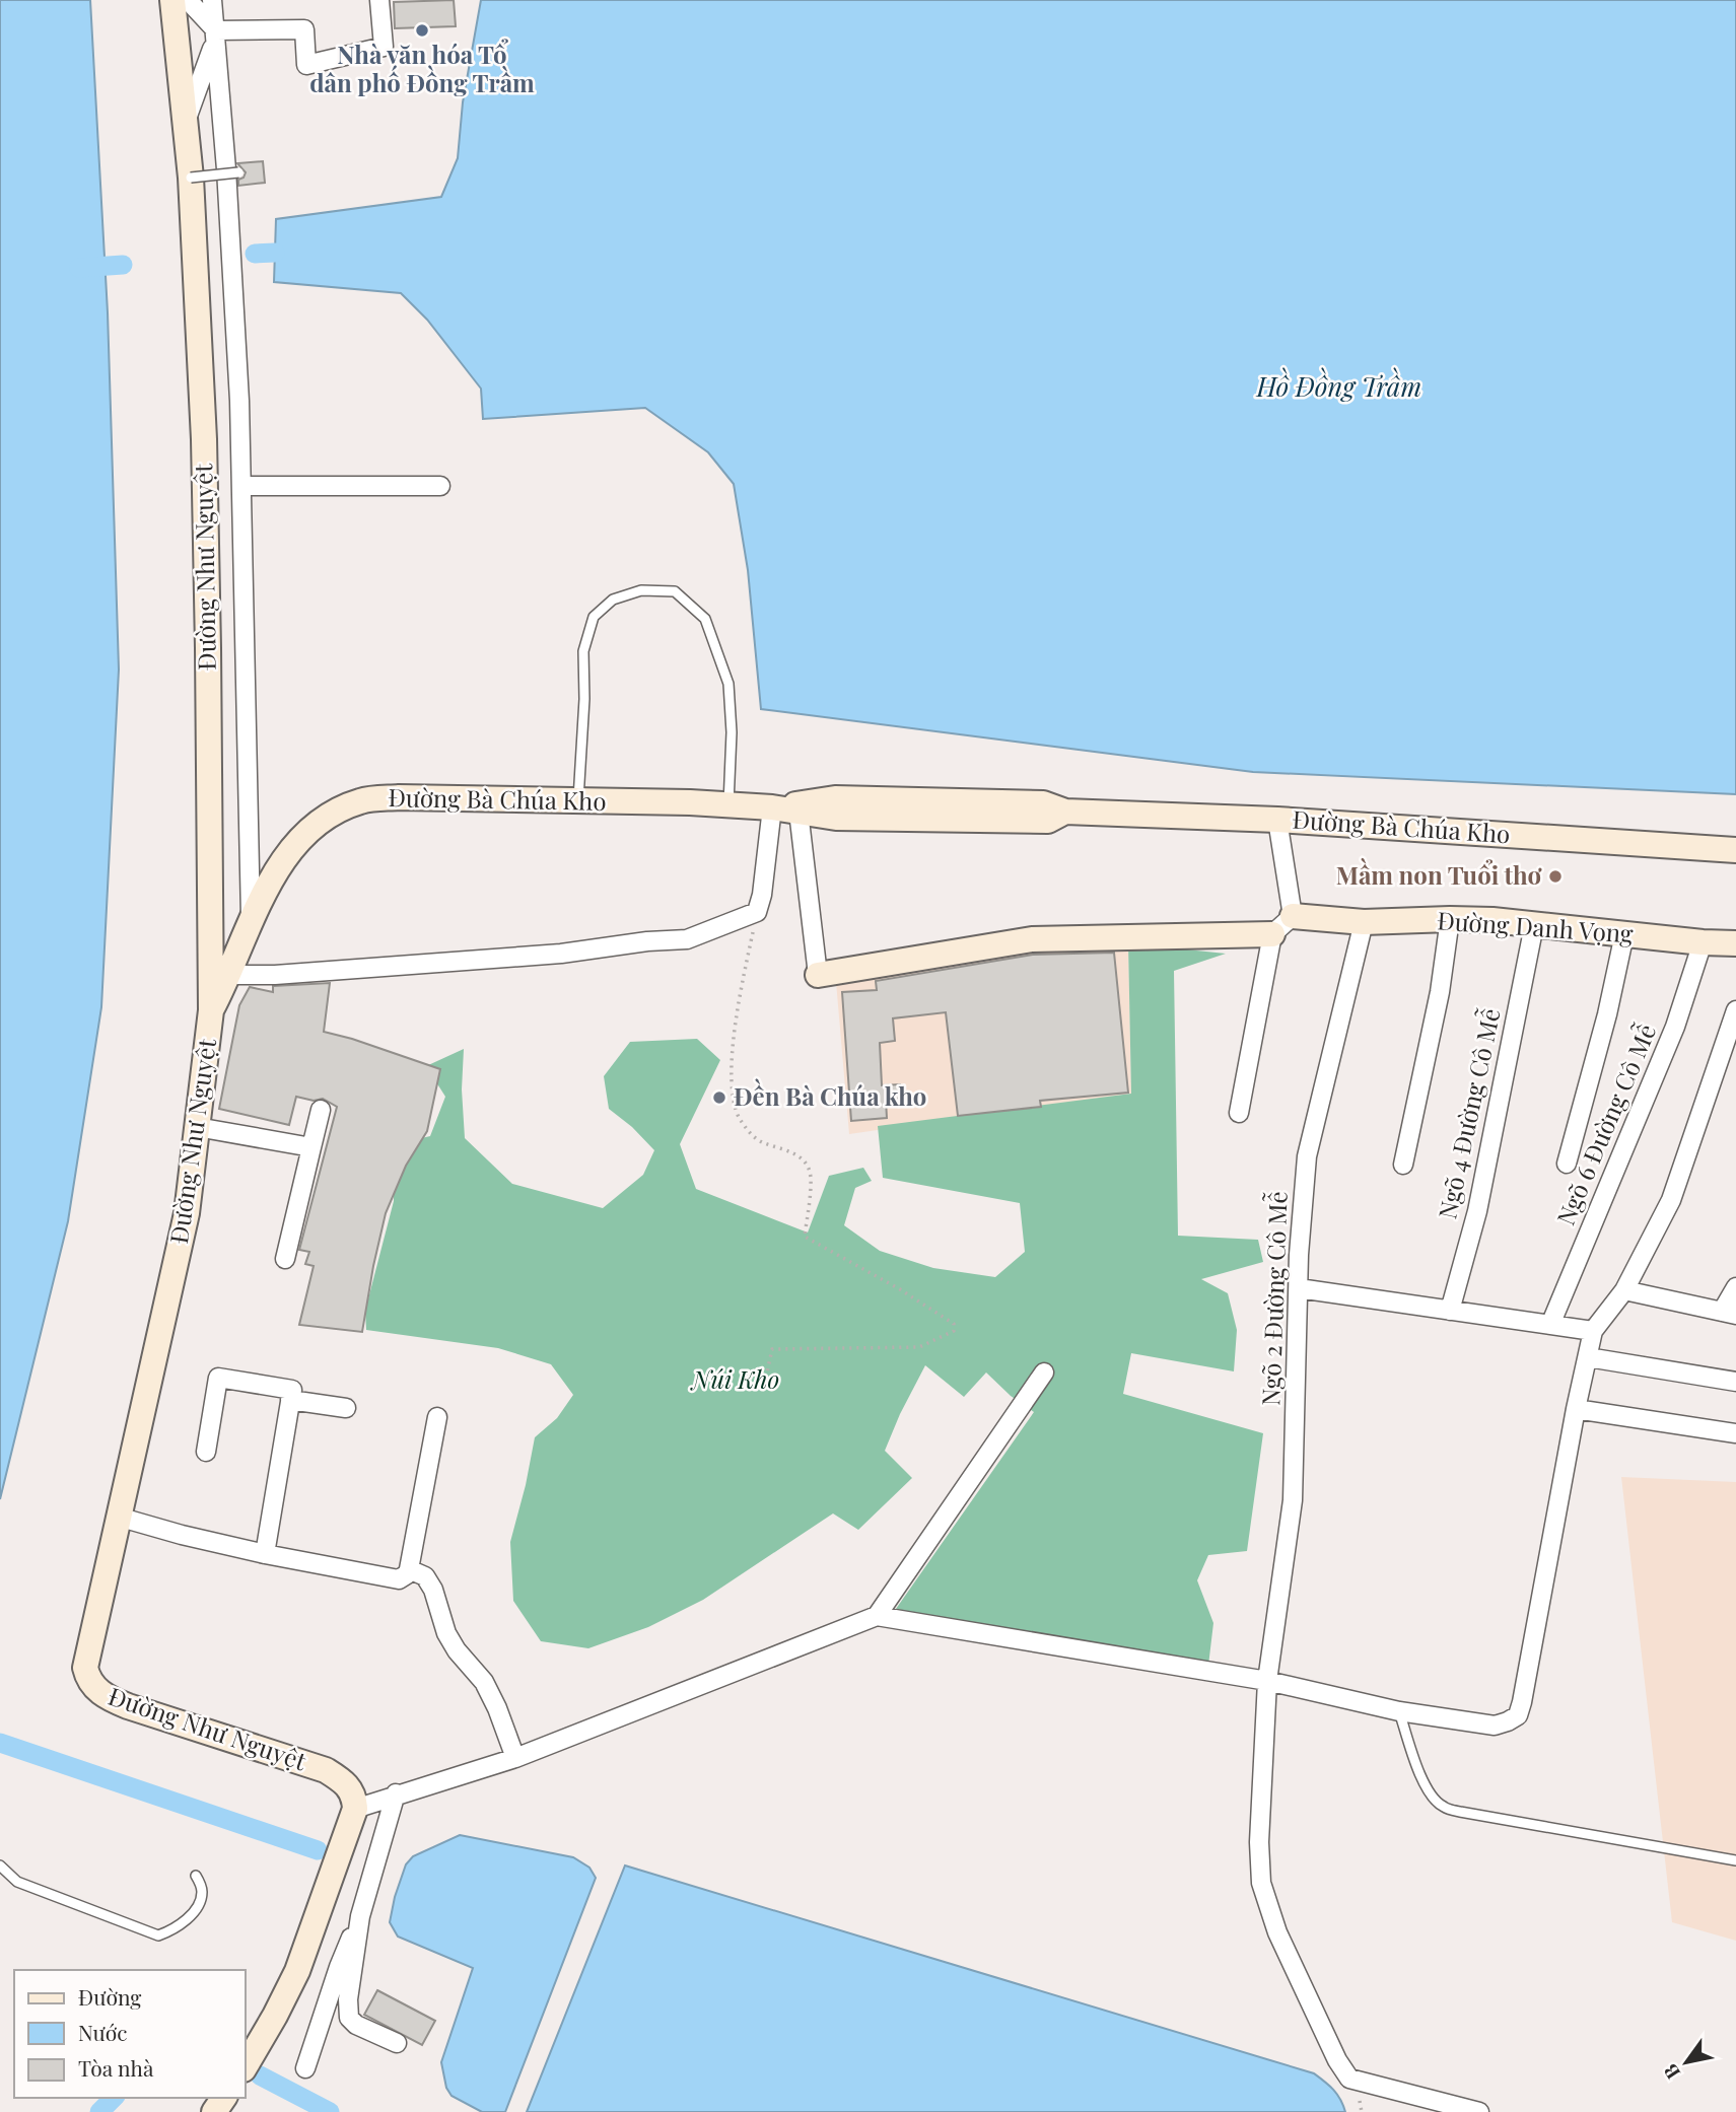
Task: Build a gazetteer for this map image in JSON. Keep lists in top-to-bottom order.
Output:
{
  "streets": {
    "street": [
      "Đường Như Nguyệt",
      "Đường Bà Chúa Kho",
      "Đường Danh Vọng",
      "Ngõ 4 Đường Cô Mễ",
      "Ngõ 6 Đường Cô Mễ",
      "Ngõ 2 Đường Cô Mễ"
    ]
  },
  "crossings": [
    ["Đường Như Nguyệt", "Đường Bà Chúa Kho"],
    ["Đường Danh Vọng", "Ngõ 4 Đường Cô Mễ"],
    ["Đường Danh Vọng", "Ngõ 6 Đường Cô Mễ"],
    ["Đường Danh Vọng", "Ngõ 2 Đường Cô Mễ"]
  ],
  "water": ["Hồ Đồng Trầm"],
  "parks": ["Núi Kho"],
  "places": ["Nhà văn hóa Tổ dân phố Đồng Trầm", "Mầm non Tuổi thơ", "Đền Bà Chúa kho"],
  "legend": ["Đường", "Nước", "Tòa nhà"],
  "north": "bottom left"
}
